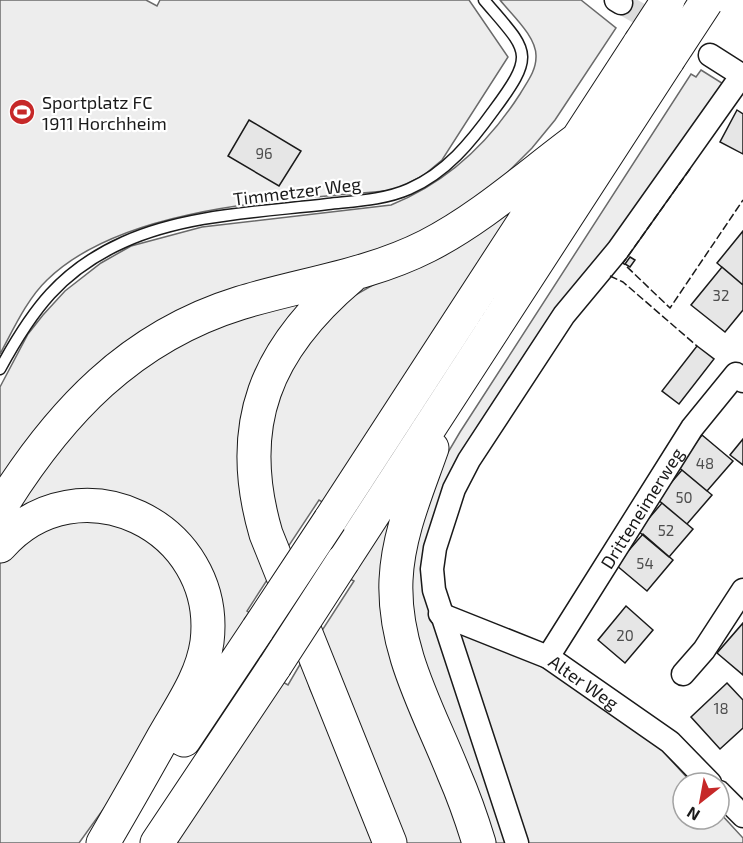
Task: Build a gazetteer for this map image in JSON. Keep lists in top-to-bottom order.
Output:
{
  "streets": {
    "street": ["Dritteneimerweg", "Alter Weg"],
    "lane": ["Timmetzer Weg"]
  },
  "crossings": [
    ["Dritteneimerweg", "Alter Weg"]
  ],
  "places": {
    "sports": ["Sportplatz FC 1911 Horchheim"]
  },
  "house_numbers": [
    "96",
    "32",
    "48",
    "50",
    "52",
    "54",
    "20",
    "18"
  ],
  "north": "bottom left"
}
